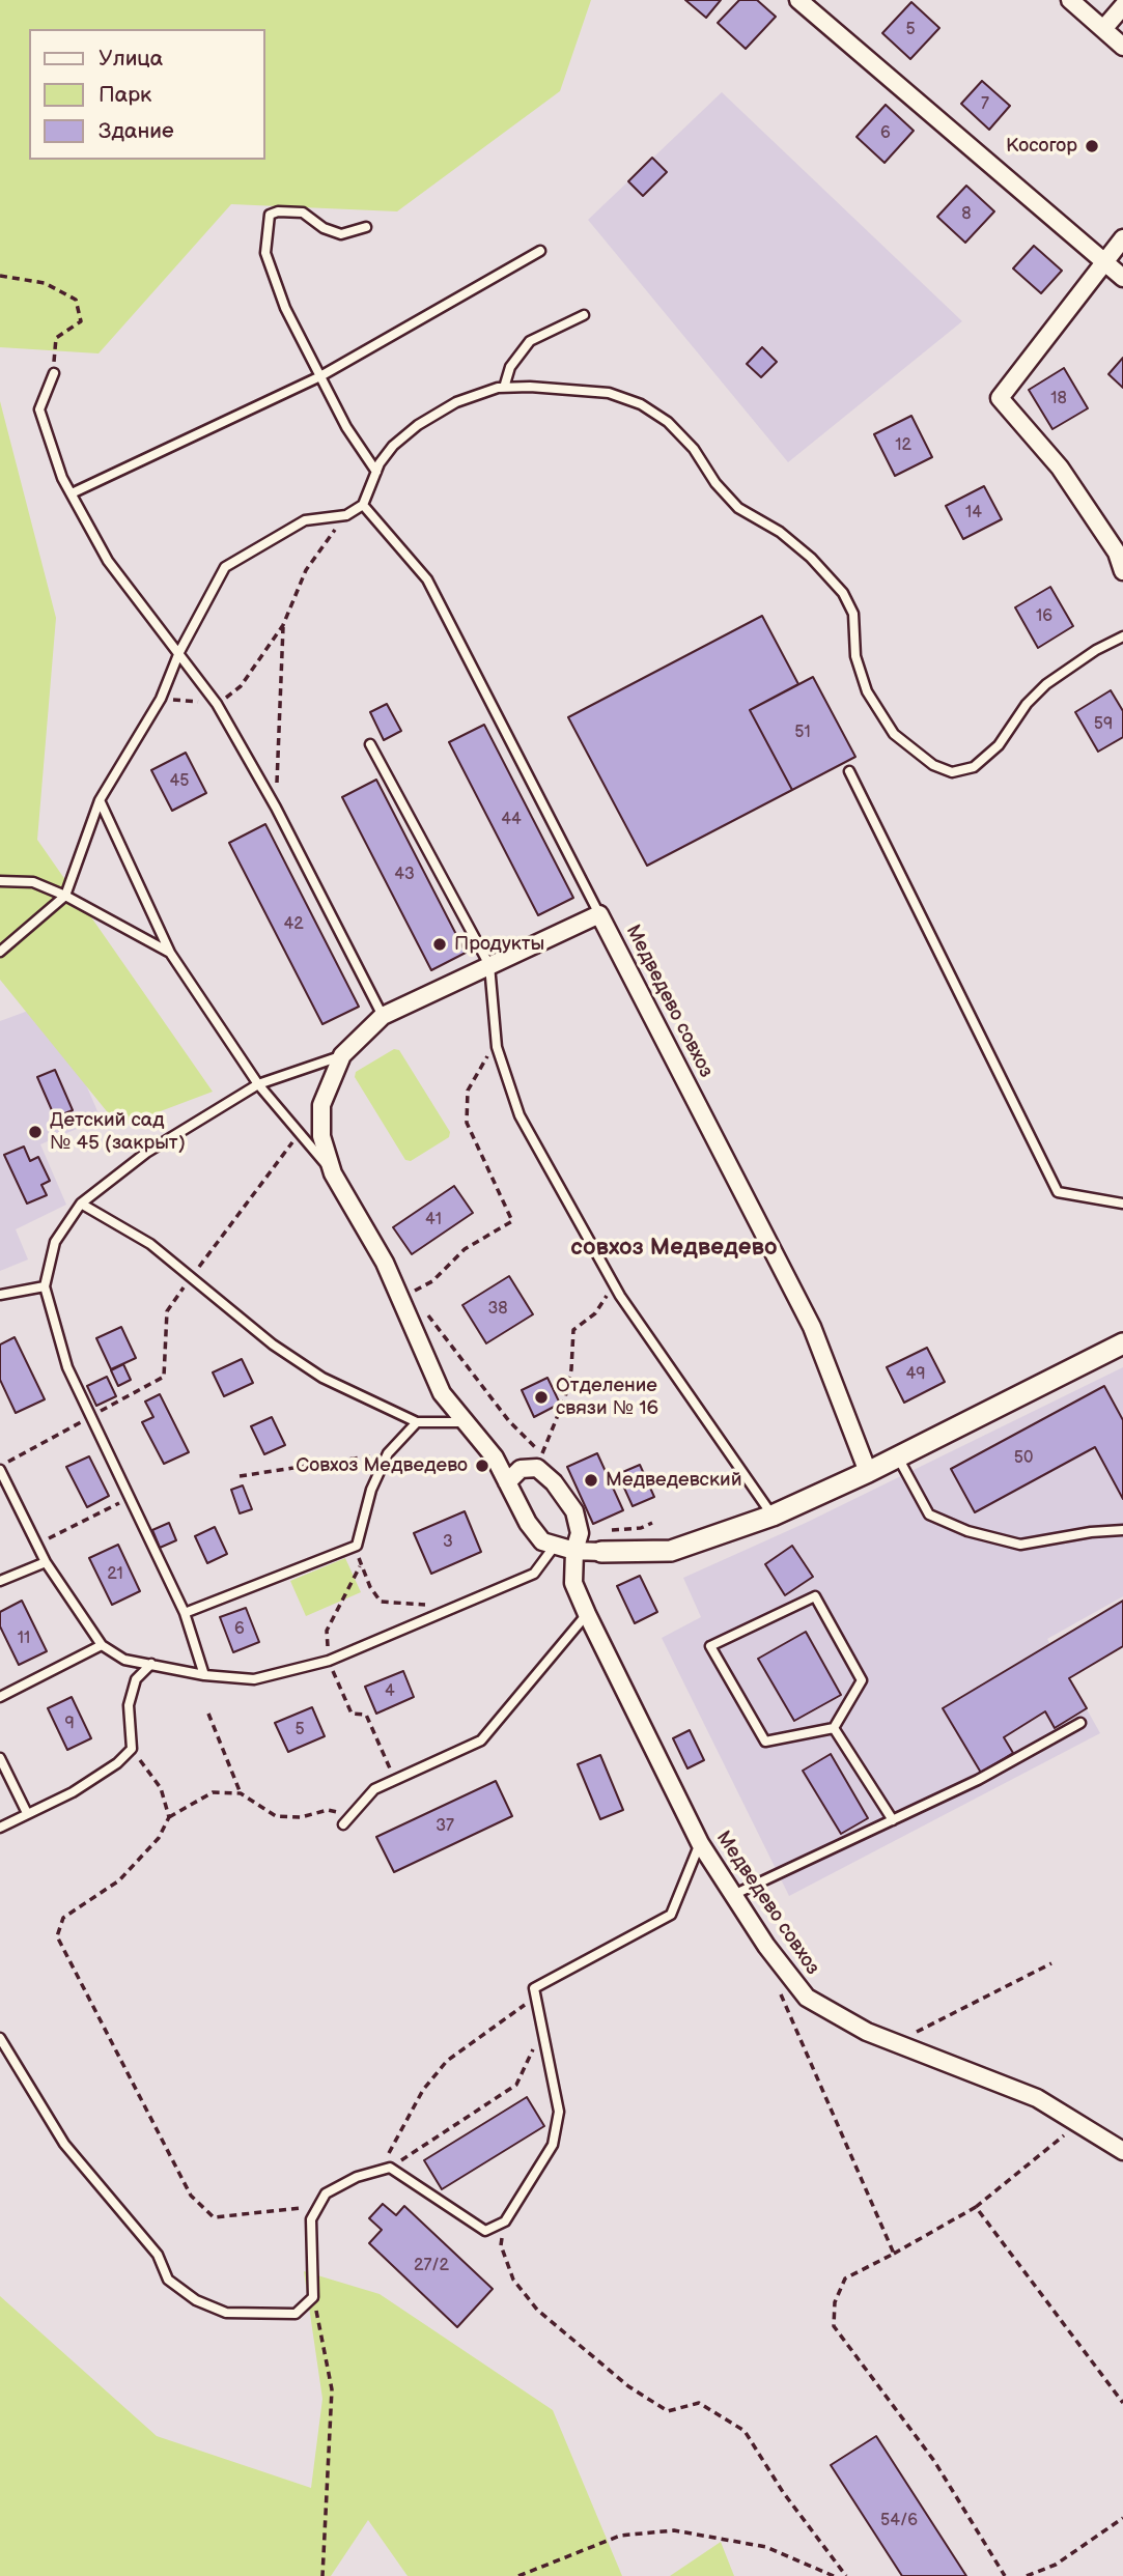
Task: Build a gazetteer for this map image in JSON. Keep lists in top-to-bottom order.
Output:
{
  "streets": {
    "street": ["Медведево совхоз"]
  },
  "districts": ["совхоз Медведево"],
  "places": [
    "Косогор",
    "Продукты",
    "Детский сад № 45 (закрыт)",
    "Отделение связи № 16",
    "Совхоз Медведево",
    "Медведевский"
  ],
  "house_numbers": [
    "5",
    "7",
    "6",
    "8",
    "18",
    "12",
    "14",
    "16",
    "59",
    "51",
    "45",
    "44",
    "43",
    "42",
    "41",
    "38",
    "49",
    "50",
    "3",
    "21",
    "6",
    "11",
    "4",
    "9",
    "5",
    "37",
    "27/2",
    "54/6"
  ],
  "legend": ["Улица", "Парк", "Здание"]
}
